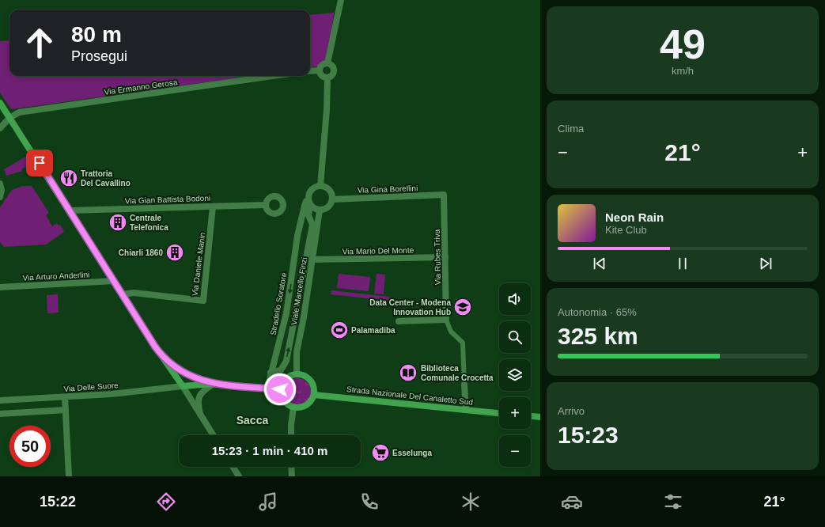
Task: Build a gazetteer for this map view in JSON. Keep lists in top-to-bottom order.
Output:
{
  "streets": {
    "main road": ["Strada Nazionale Del Canaletto Sud"],
    "street": [
      "Via Ermanno Gerosa",
      "Via Gina Borellini",
      "Via Gian Battista Bodoni",
      "Via Mario Del Monte",
      "Via Rubes Triva",
      "Via Daniele Manin",
      "Via Arturo Anderlini",
      "Viale Marcello Finzi",
      "Stradello Soratore",
      "Via Delle Suore"
    ]
  },
  "crossings": [
    ["Via Gina Borellini", "Via Rubes Triva"],
    ["Via Gina Borellini", "Viale Marcello Finzi"],
    ["Via Gina Borellini", "Stradello Soratore"],
    ["Via Gian Battista Bodoni", "Via Daniele Manin"],
    ["Via Mario Del Monte", "Via Rubes Triva"],
    ["Via Mario Del Monte", "Viale Marcello Finzi"],
    ["Viale Marcello Finzi", "Stradello Soratore"],
    ["Viale Marcello Finzi", "Strada Nazionale Del Canaletto Sud"]
  ],
  "districts": ["Sacca"],
  "places": {
    "restaurant": ["Trattoria Del Cavallino"],
    "building": ["Centrale Telefonica", "Chiarli 1860"],
    "school or university": ["Data Center - Modena Innovation Hub"],
    "sports": ["Palamadiba"],
    "library": ["Biblioteca Comunale Crocetta"],
    "supermarket": ["Esselunga"]
  },
  "page": {
    "tile": [
      ["49", "km/h"],
      "Clima",
      ["Autonomia · 65%", "325 km"],
      ["Arrivo", "15:23"]
    ],
    "turn": ["80 m", "Prosegui"],
    "heat": ["−", "21°", "+"],
    "song": ["Neon Rain", "Kite Club"],
    "map_buttons": ["+", "−"],
    "limit": "50",
    "trip": "15:23 · 1 min · 410 m",
    "tabs": ["15:22", "21°"]
  }
}
